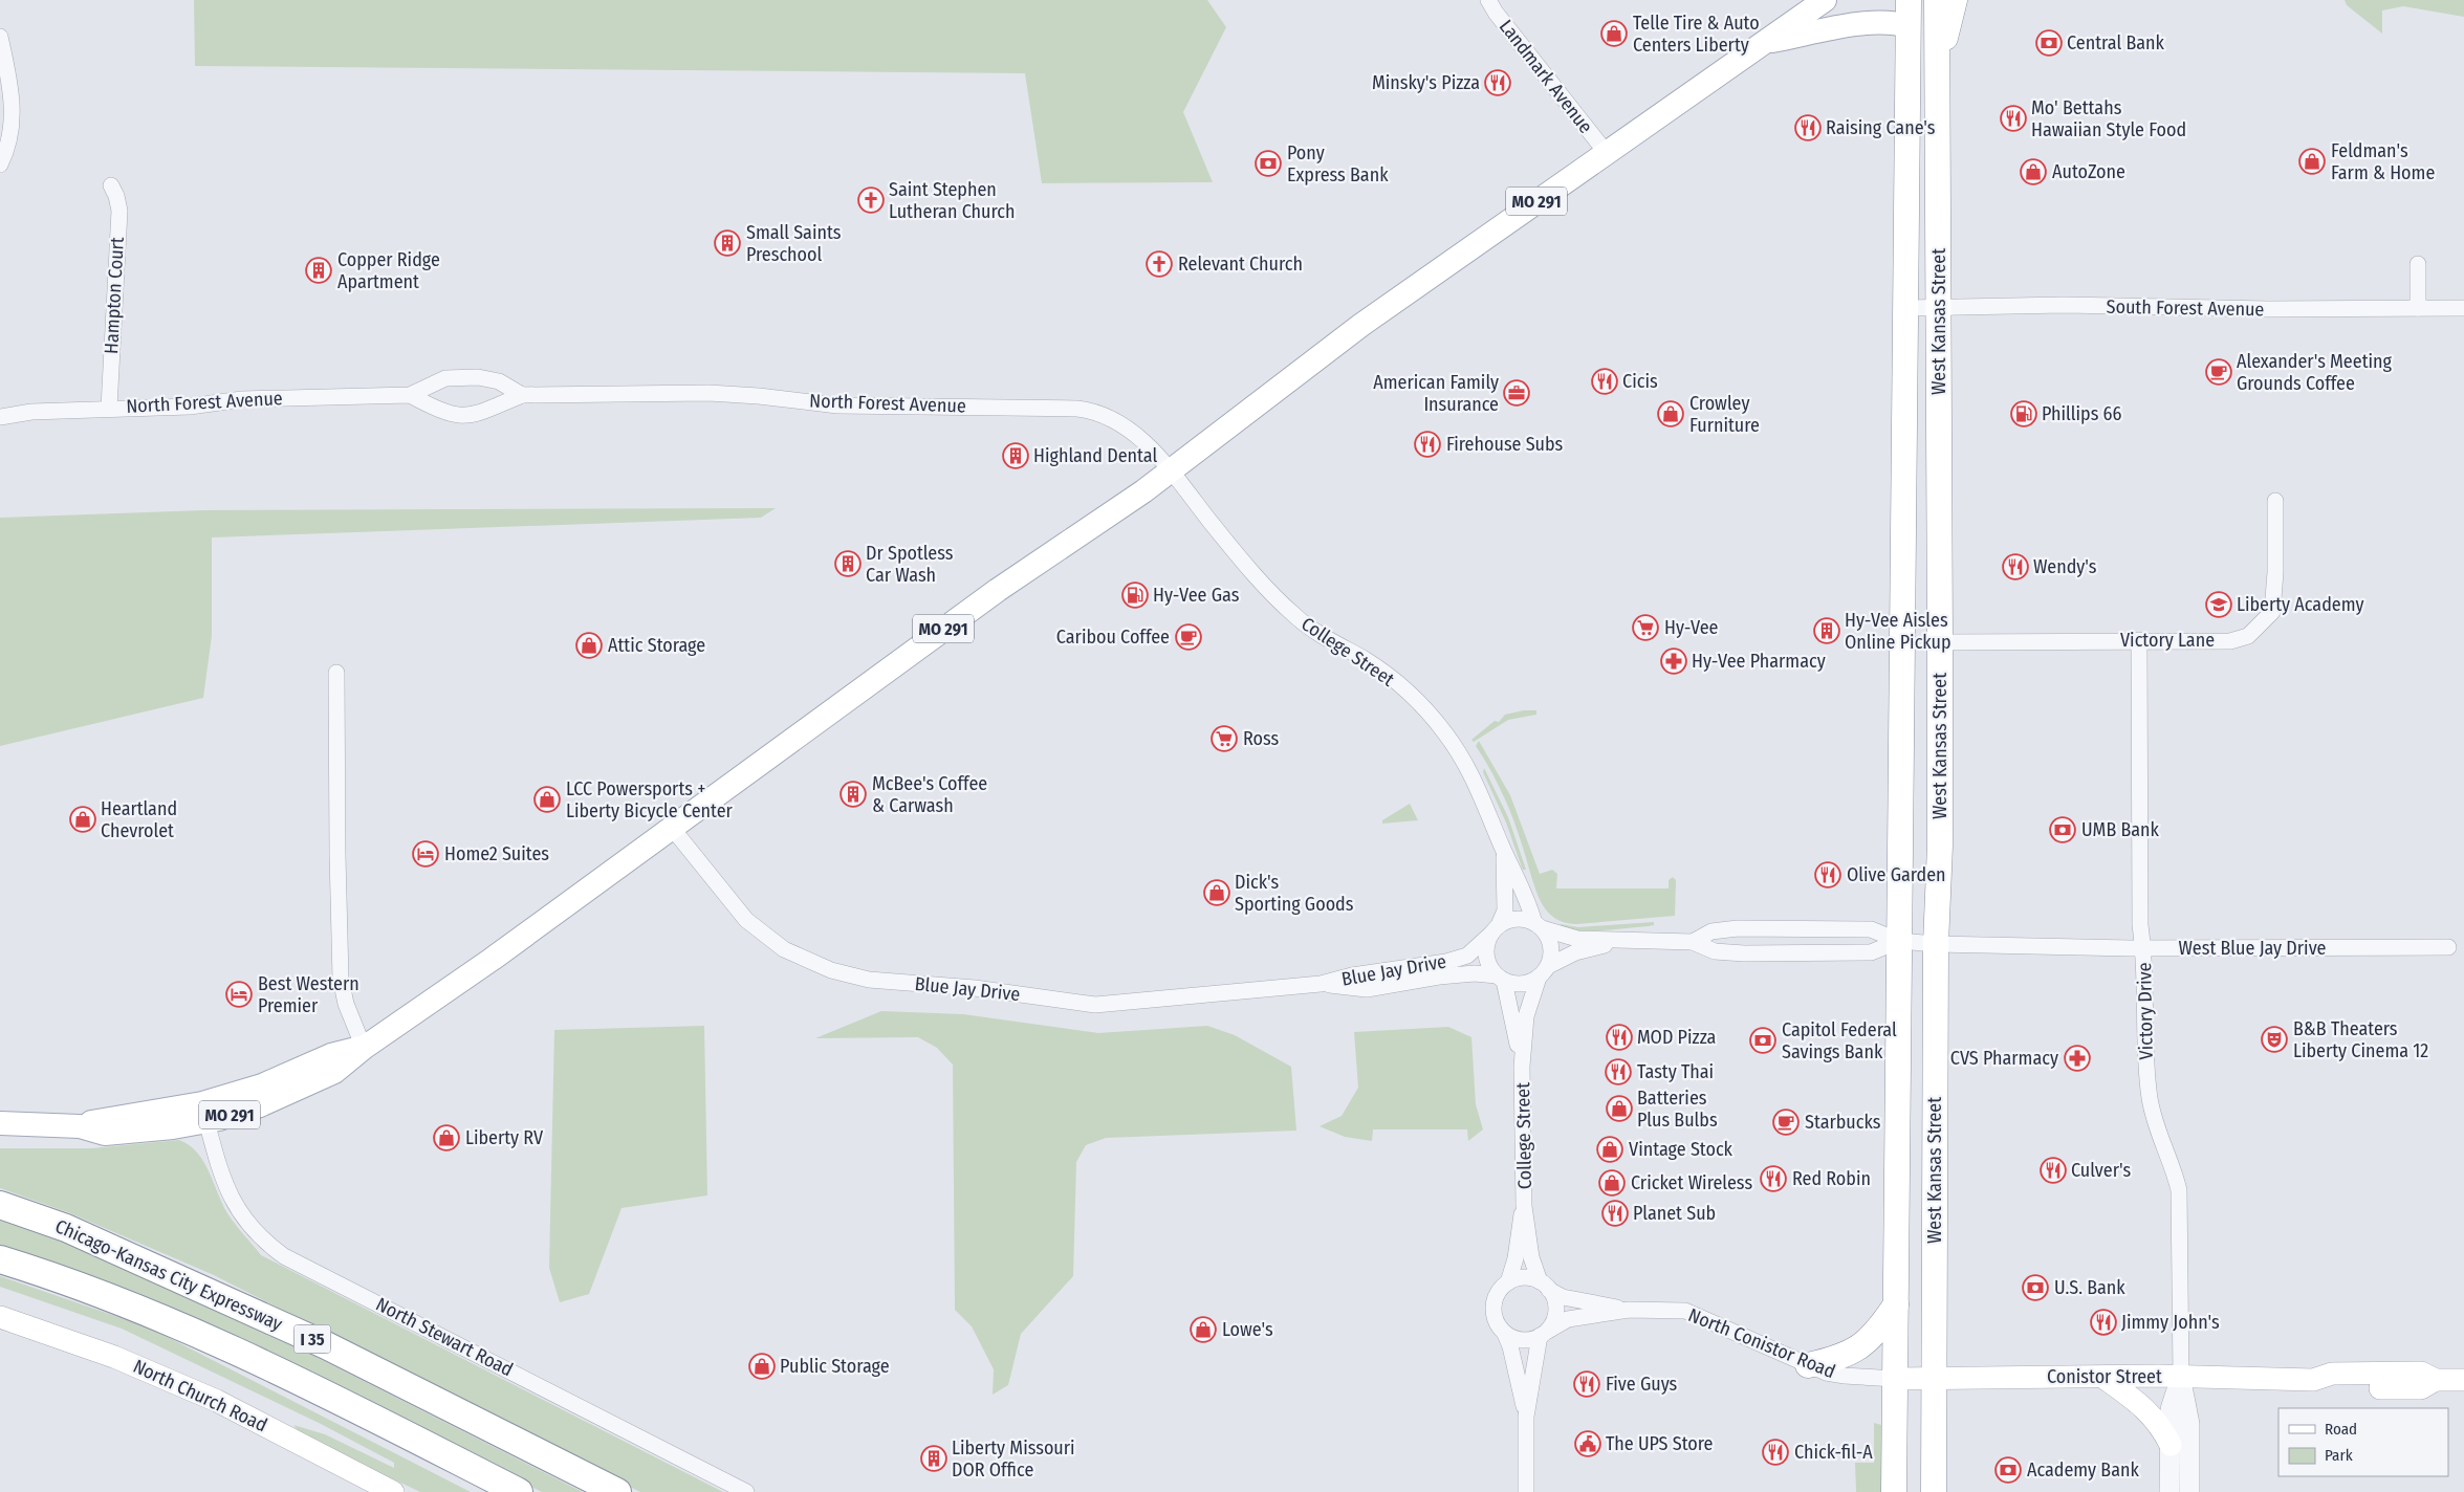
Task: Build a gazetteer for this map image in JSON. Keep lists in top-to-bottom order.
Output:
{
  "streets": {
    "highway": ["West Kansas Street", "Chicago-Kansas City Expressway", "I 35"],
    "main road": ["MO 291", "Conistor Street", "North Church Road"],
    "street": [
      "Landmark Avenue",
      "Hampton Court",
      "South Forest Avenue",
      "North Forest Avenue",
      "Victory Lane",
      "College Street",
      "West Blue Jay Drive",
      "Blue Jay Drive",
      "Victory Drive",
      "North Stewart Road",
      "North Conistor Road"
    ]
  },
  "crossings": [
    ["Landmark Avenue", "MO 291"],
    ["MO 291", "North Forest Avenue"],
    ["MO 291", "College Street"],
    ["MO 291", "Blue Jay Drive"],
    ["MO 291", "North Stewart Road"],
    ["Hampton Court", "North Forest Avenue"],
    ["South Forest Avenue", "West Kansas Street"],
    ["West Kansas Street", "Victory Lane"],
    ["West Kansas Street", "West Blue Jay Drive"],
    ["West Kansas Street", "North Conistor Road"],
    ["West Kansas Street", "Conistor Street"],
    ["North Forest Avenue", "College Street"],
    ["Victory Lane", "Victory Drive"],
    ["College Street", "Blue Jay Drive"],
    ["College Street", "North Conistor Road"],
    ["West Blue Jay Drive", "Victory Drive"],
    ["Victory Drive", "Conistor Street"],
    ["North Conistor Road", "Conistor Street"]
  ],
  "places": {
    "shop": [
      "Telle Tire & Auto Centers Liberty",
      "Feldman's Farm & Home",
      "AutoZone",
      "Crowley Furniture",
      "Attic Storage",
      "LCC Powersports + Liberty Bicycle Center",
      "Heartland Chevrolet",
      "Dick's Sporting Goods",
      "Batteries Plus Bulbs",
      "Liberty RV",
      "Vintage Stock",
      "Cricket Wireless",
      "Lowe's",
      "Public Storage"
    ],
    "bank": [
      "Central Bank",
      "Pony Express Bank",
      "UMB Bank",
      "Capitol Federal Savings Bank",
      "U.S. Bank",
      "Academy Bank"
    ],
    "restaurant": [
      "Minsky's Pizza",
      "Mo' Bettahs Hawaiian Style Food",
      "Raising Cane's",
      "Cicis",
      "Firehouse Subs",
      "Wendy's",
      "Olive Garden",
      "MOD Pizza",
      "Tasty Thai",
      "Culver's",
      "Red Robin",
      "Planet Sub",
      "Jimmy John's",
      "Five Guys",
      "Chick-fil-A"
    ],
    "church": ["Saint Stephen Lutheran Church", "Relevant Church"],
    "building": [
      "Small Saints Preschool",
      "Copper Ridge Apartment",
      "Highland Dental",
      "Dr Spotless Car Wash",
      "Hy-Vee Aisles Online Pickup",
      "McBee's Coffee & Carwash",
      "Liberty Missouri DOR Office"
    ],
    "cafe": ["Alexander's Meeting Grounds Coffee", "Caribou Coffee", "Starbucks"],
    "office": ["American Family Insurance"],
    "fuel station": ["Phillips 66", "Hy-Vee Gas"],
    "school or university": ["Liberty Academy"],
    "supermarket": ["Hy-Vee", "Ross"],
    "pharmacy": ["Hy-Vee Pharmacy", "CVS Pharmacy"],
    "hotel": ["Home2 Suites", "Best Western Premier"],
    "theatre": ["B&B Theaters Liberty Cinema 12"],
    "public building": ["The UPS Store"]
  },
  "legend": ["Road", "Park"]
}
